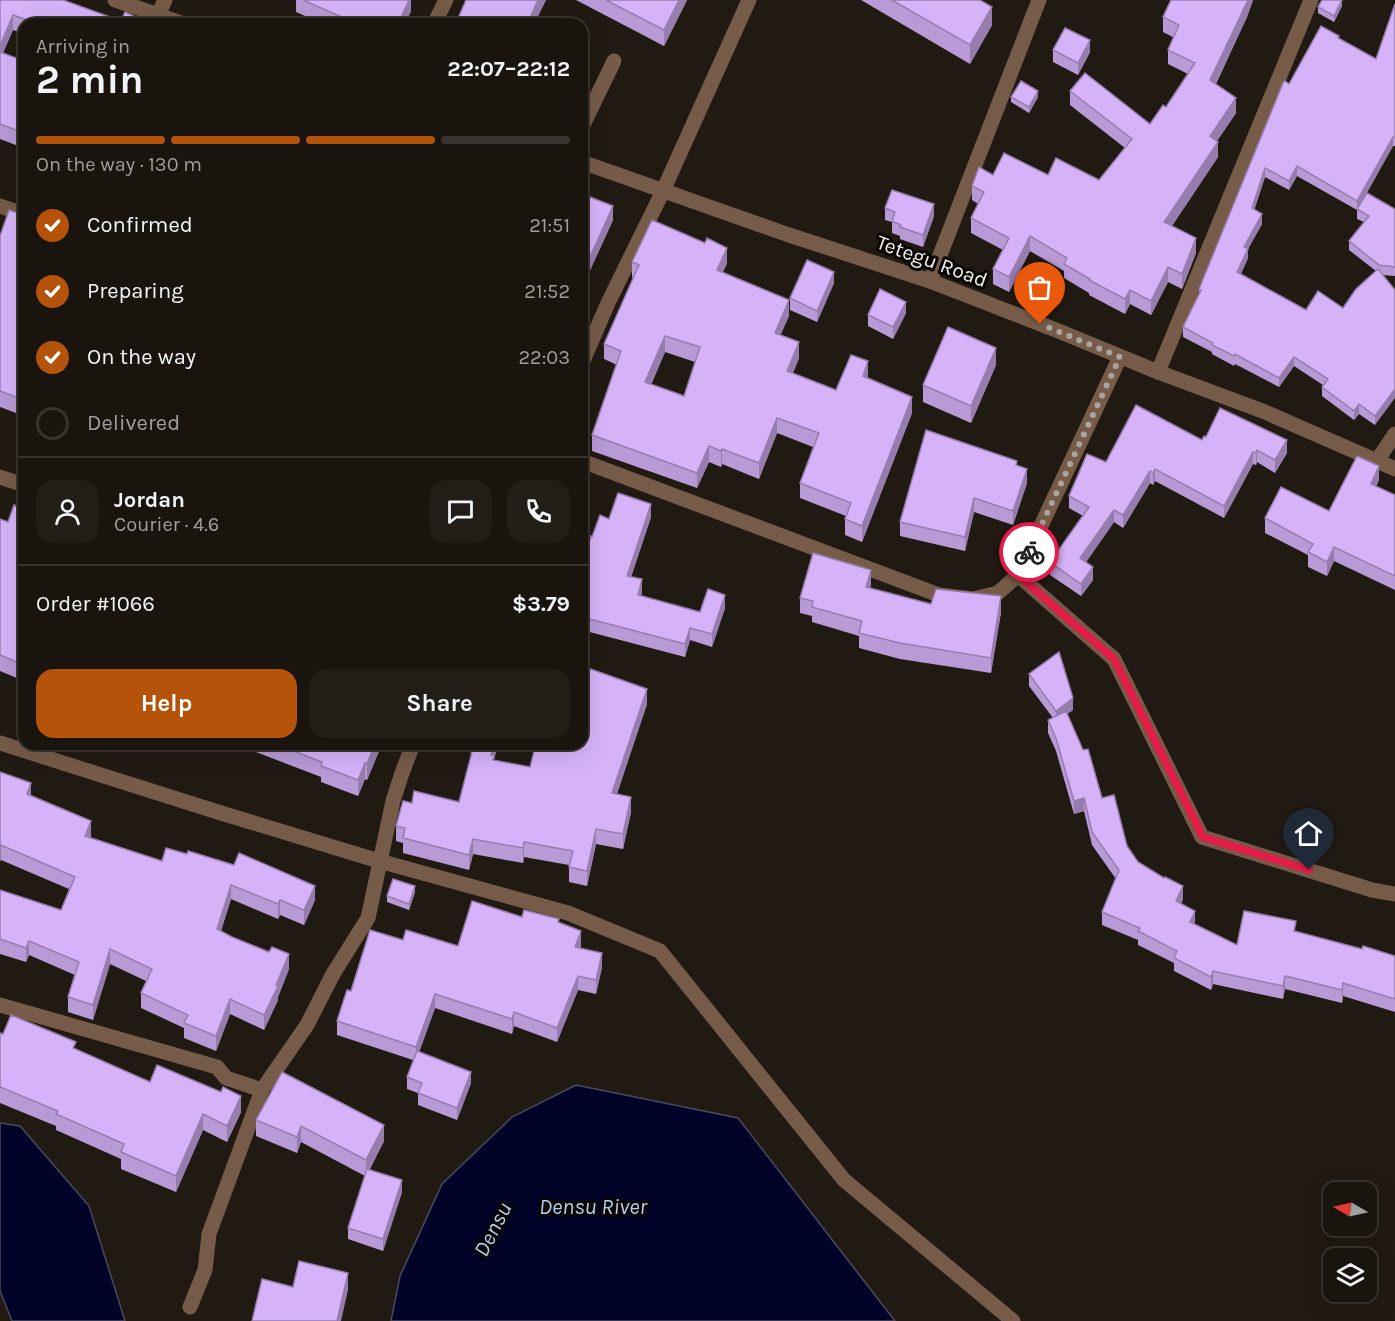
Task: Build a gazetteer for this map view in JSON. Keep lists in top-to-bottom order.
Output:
{
  "streets": {
    "street": ["Tetegu Road"]
  },
  "water": ["Densu River", "Densu"],
  "north": "left",
  "page": {
    "heading": ["2 min", "Arriving in", "22:07–22:12"],
    "panel": [
      "Jordan",
      "Courier · 4.6",
      "Order #1066",
      "$3.79"
    ],
    "bar": "On the way · 130 m",
    "list": [
      ["Confirmed", "21:51"],
      ["Preparing", "21:52"],
      ["On the way", "22:03"],
      "Delivered"
    ],
    "buttons": ["Help", "Share"]
  }
}
